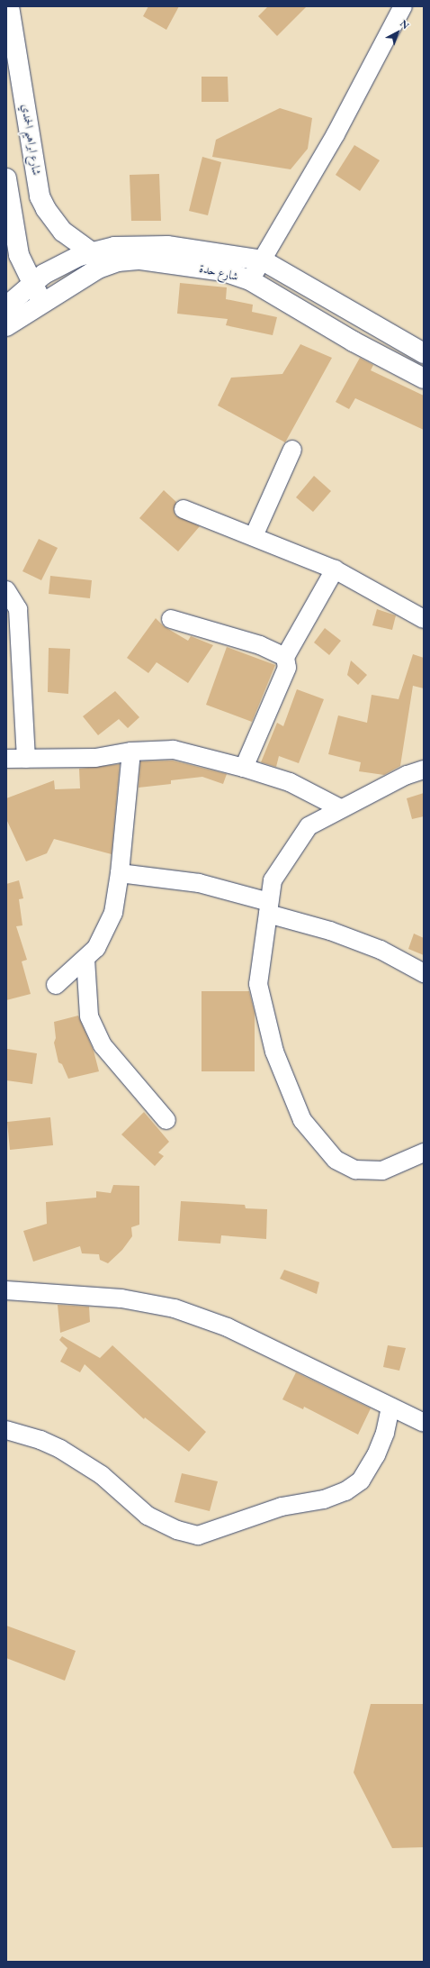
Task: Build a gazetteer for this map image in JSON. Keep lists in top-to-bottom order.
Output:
{
  "streets": {
    "main road": ["شارع ابراهيم الحمدي", "شارع حدة"]
  },
  "crossings": [
    ["شارع ابراهيم الحمدي", "شارع حدة"]
  ],
  "north": "top right"
}
